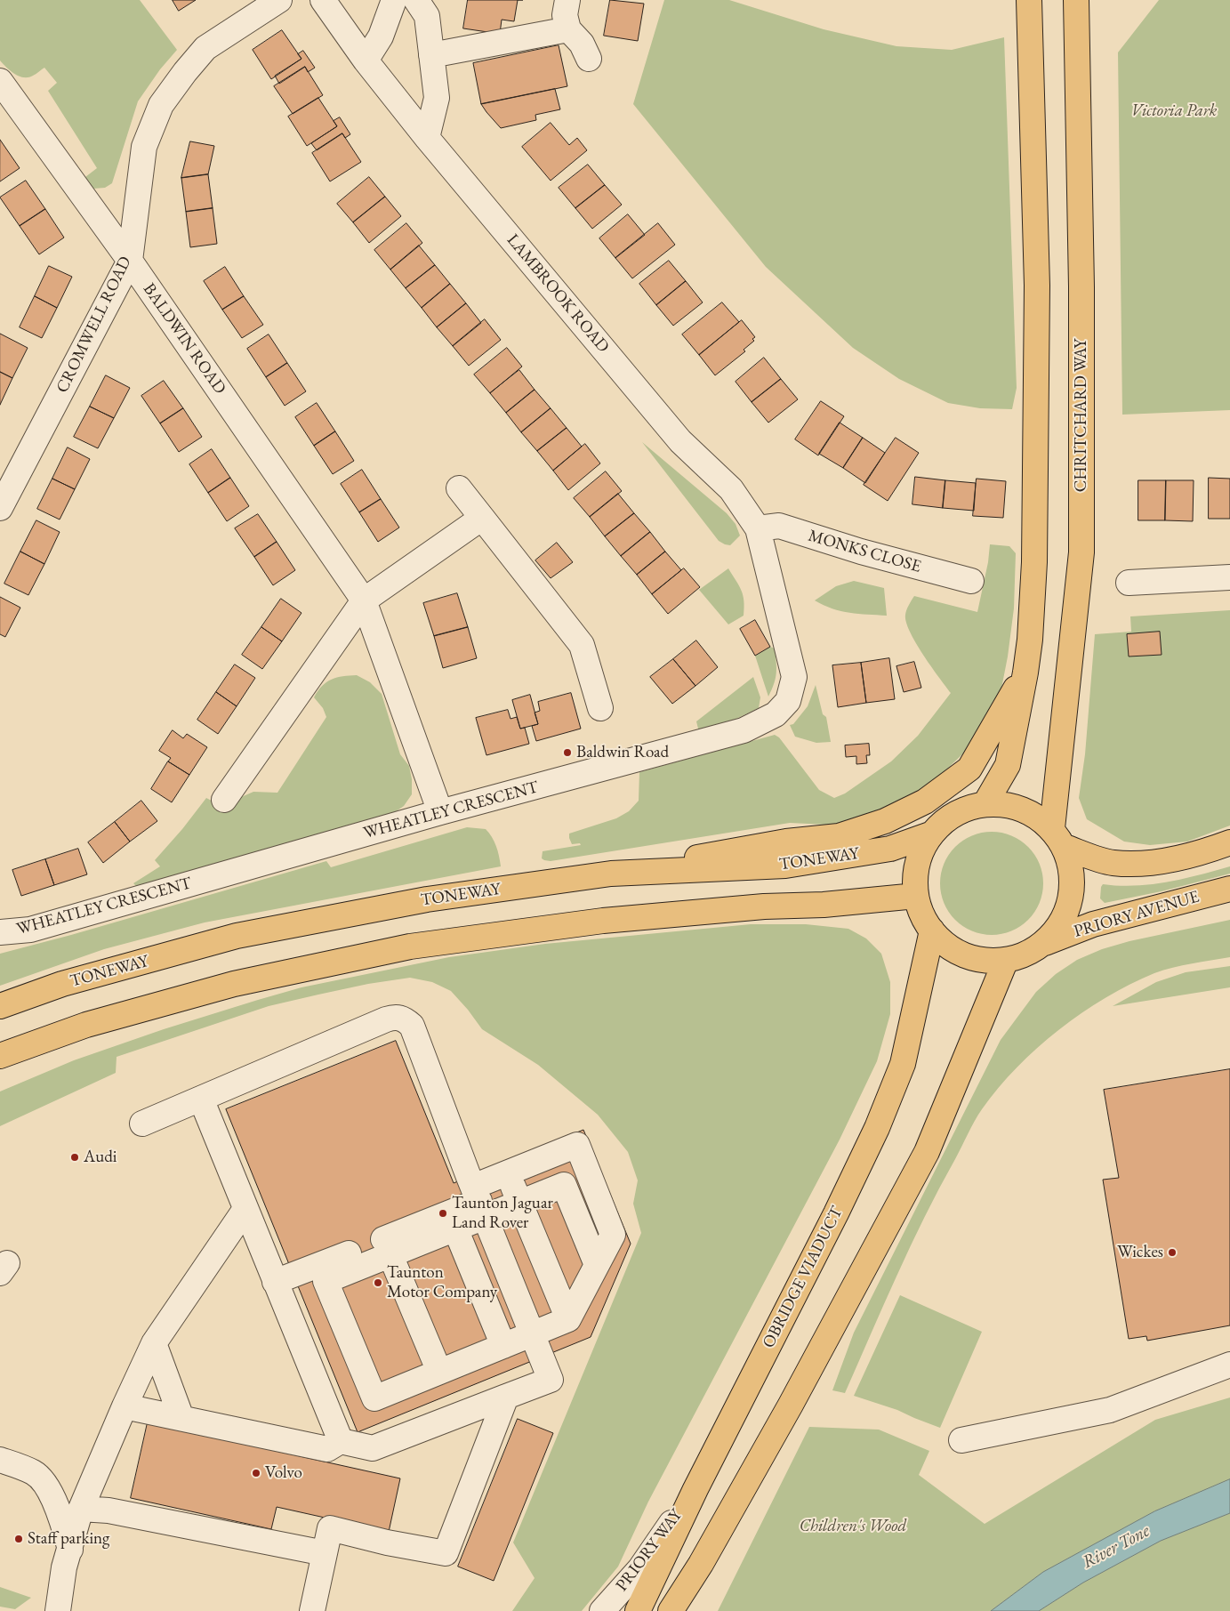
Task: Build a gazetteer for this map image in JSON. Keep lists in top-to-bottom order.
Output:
{
  "streets": {
    "main road": [
      "CHRITCHARD WAY",
      "TONEWAY",
      "PRIORY AVENUE",
      "OBRIDGE VIADUCT"
    ],
    "street": [
      "LAMBROOK ROAD",
      "CROMWELL ROAD",
      "BALDWIN ROAD",
      "MONKS CLOSE",
      "WHEATLEY CRESCENT",
      "PRIORY WAY"
    ]
  },
  "crossings": [
    ["LAMBROOK ROAD", "MONKS CLOSE"],
    ["LAMBROOK ROAD", "WHEATLEY CRESCENT"],
    ["CROMWELL ROAD", "BALDWIN ROAD"],
    ["BALDWIN ROAD", "WHEATLEY CRESCENT"],
    ["CHRITCHARD WAY", "TONEWAY"],
    ["CHRITCHARD WAY", "PRIORY AVENUE"],
    ["CHRITCHARD WAY", "OBRIDGE VIADUCT"],
    ["TONEWAY", "PRIORY AVENUE"],
    ["TONEWAY", "OBRIDGE VIADUCT"],
    ["PRIORY AVENUE", "OBRIDGE VIADUCT"],
    ["OBRIDGE VIADUCT", "PRIORY WAY"]
  ],
  "water": ["River Tone"],
  "parks": ["Victoria Park", "Children's Wood"],
  "places": [
    "Baldwin Road",
    "Audi",
    "Taunton Jaguar Land Rover",
    "Wickes",
    "Taunton Motor Company",
    "Volvo",
    "Staff parking"
  ]
}
